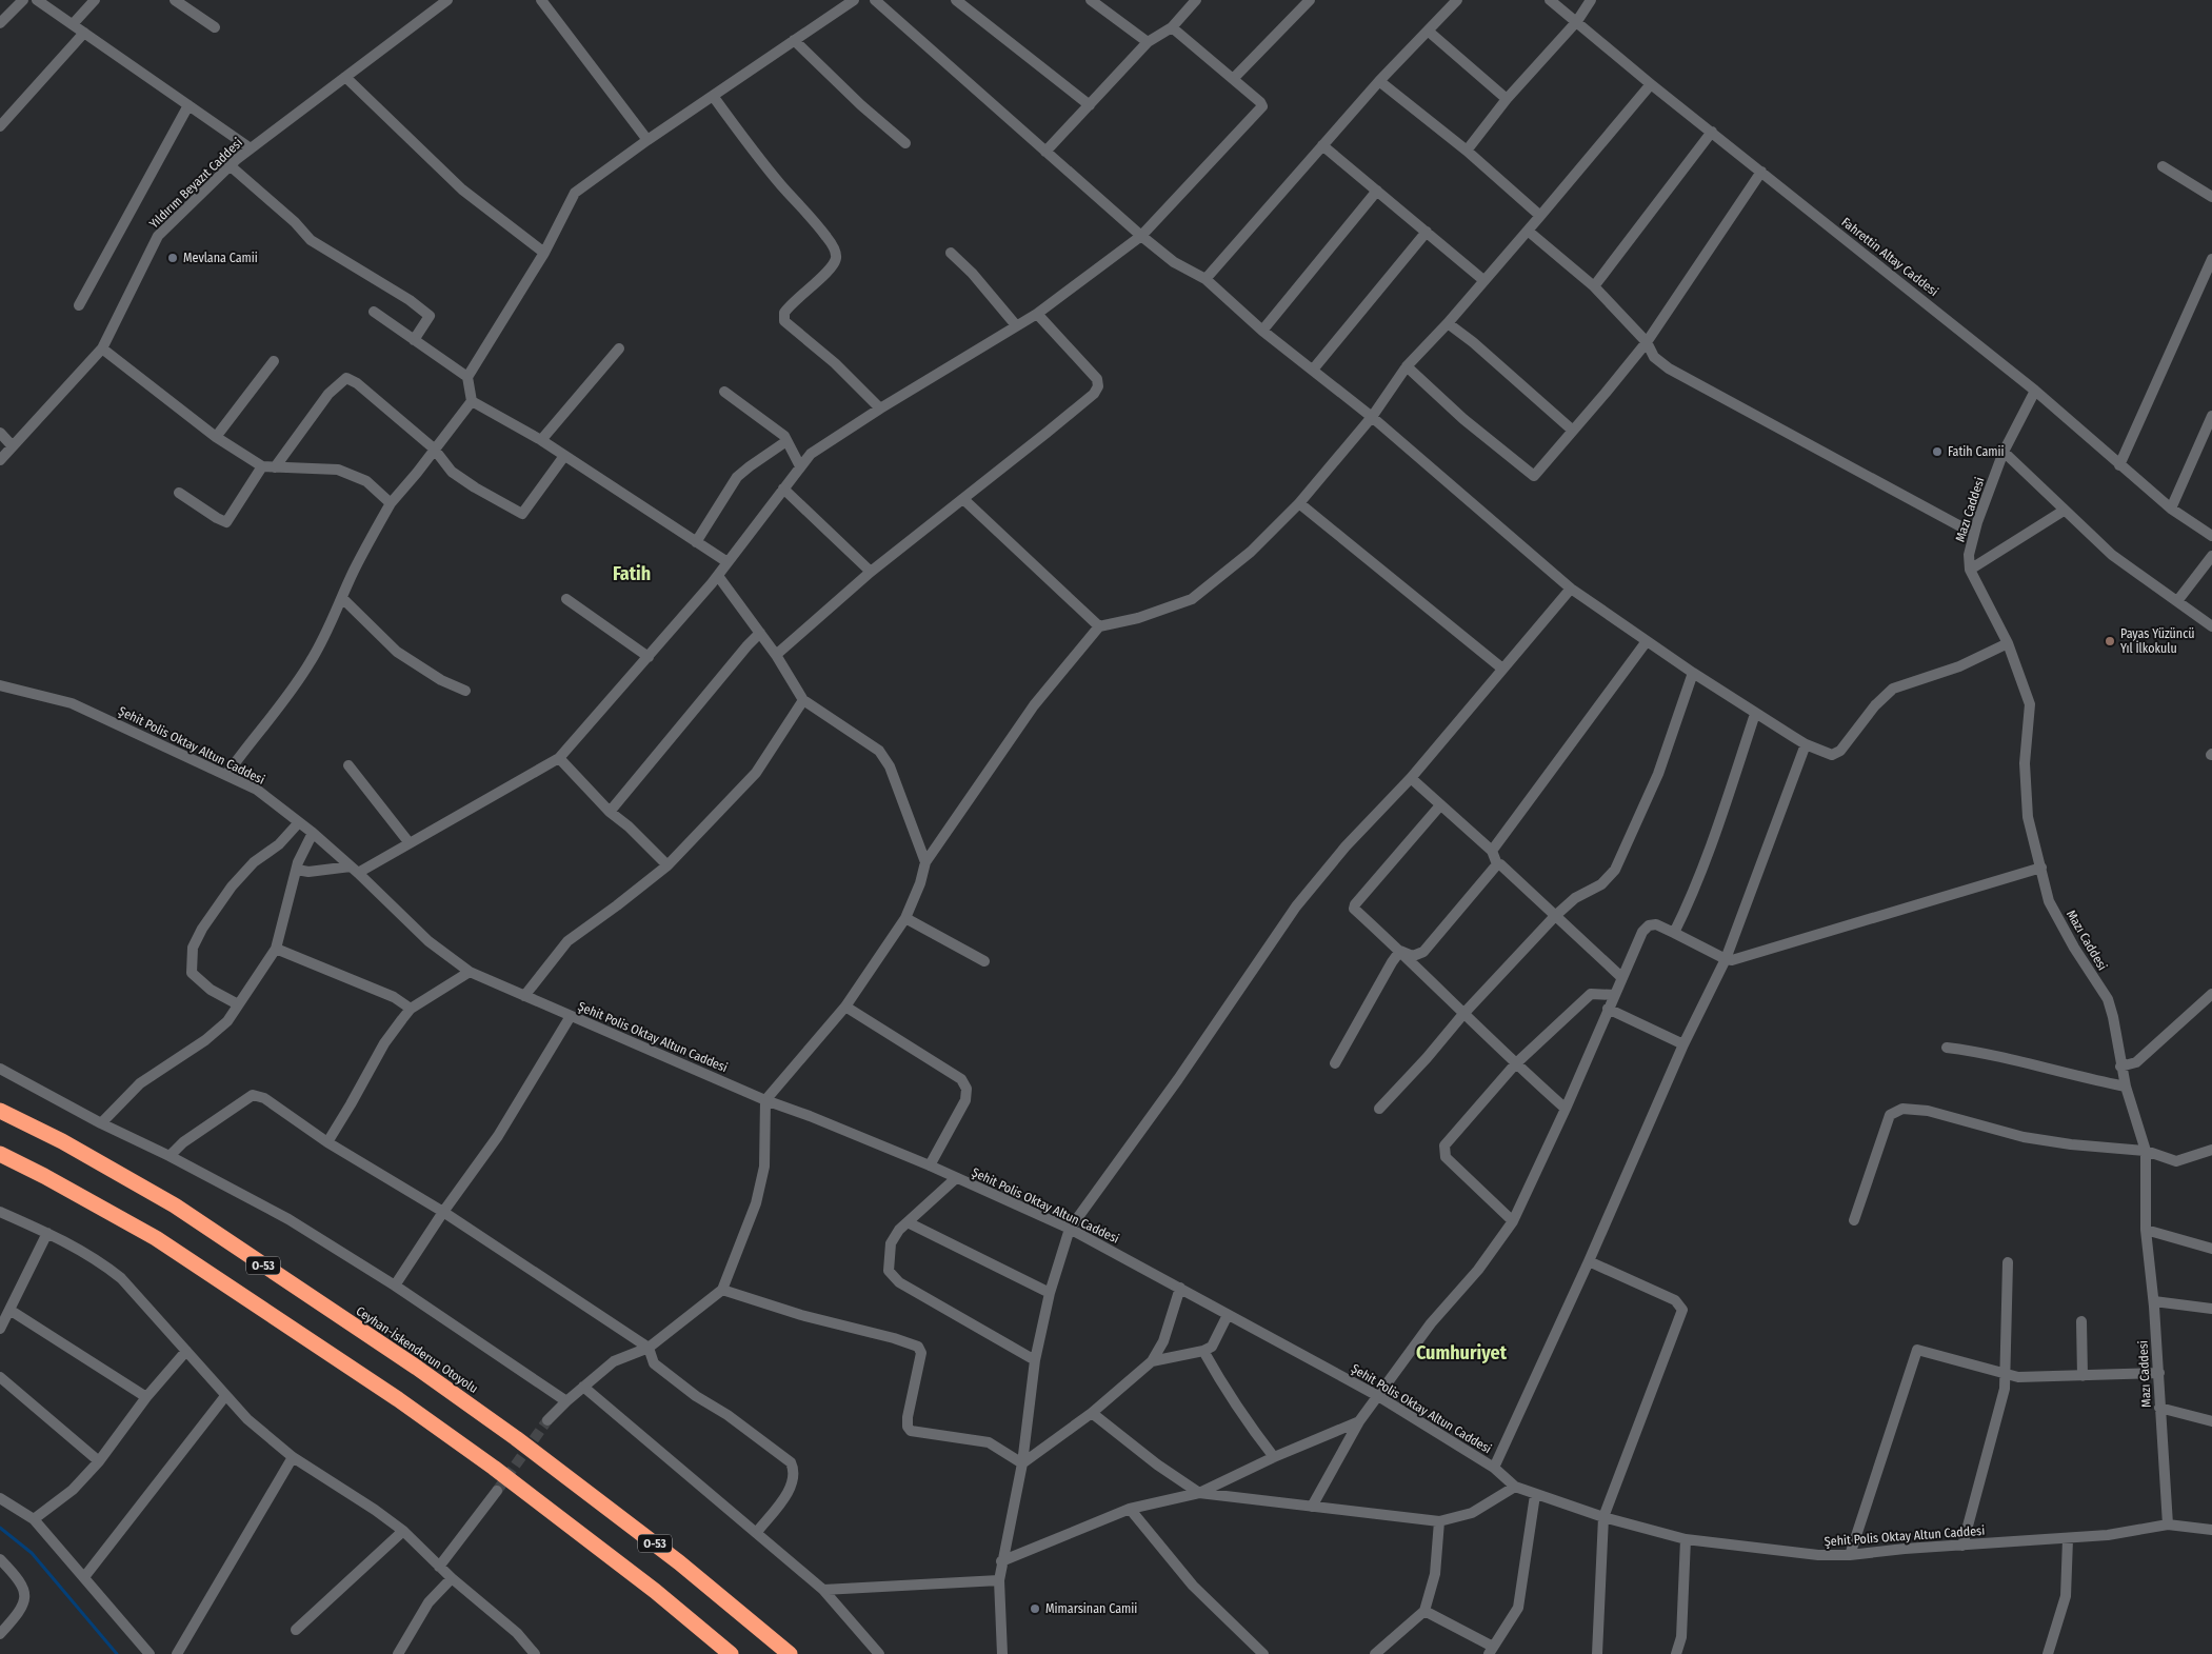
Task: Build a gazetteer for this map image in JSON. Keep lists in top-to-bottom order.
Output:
{
  "streets": {
    "highway": ["O-53", "Ceyhan-İskenderun Otoyolu"],
    "street": [
      "Yıldırım Beyazıt Caddesi",
      "Fahrettin Altay Caddesi",
      "Mazı Caddesi",
      "Şehit Polis Oktay Altun Caddesi"
    ]
  },
  "crossings": [
    ["Fahrettin Altay Caddesi", "Mazı Caddesi"],
    ["Mazı Caddesi", "Şehit Polis Oktay Altun Caddesi"]
  ],
  "districts": ["Fatih", "Cumhuriyet"],
  "places": [
    "Mevlana Camii",
    "Fatih Camii",
    "Payas Yüzüncü Yıl İlkokulu",
    "Mimarsinan Camii"
  ]
}
